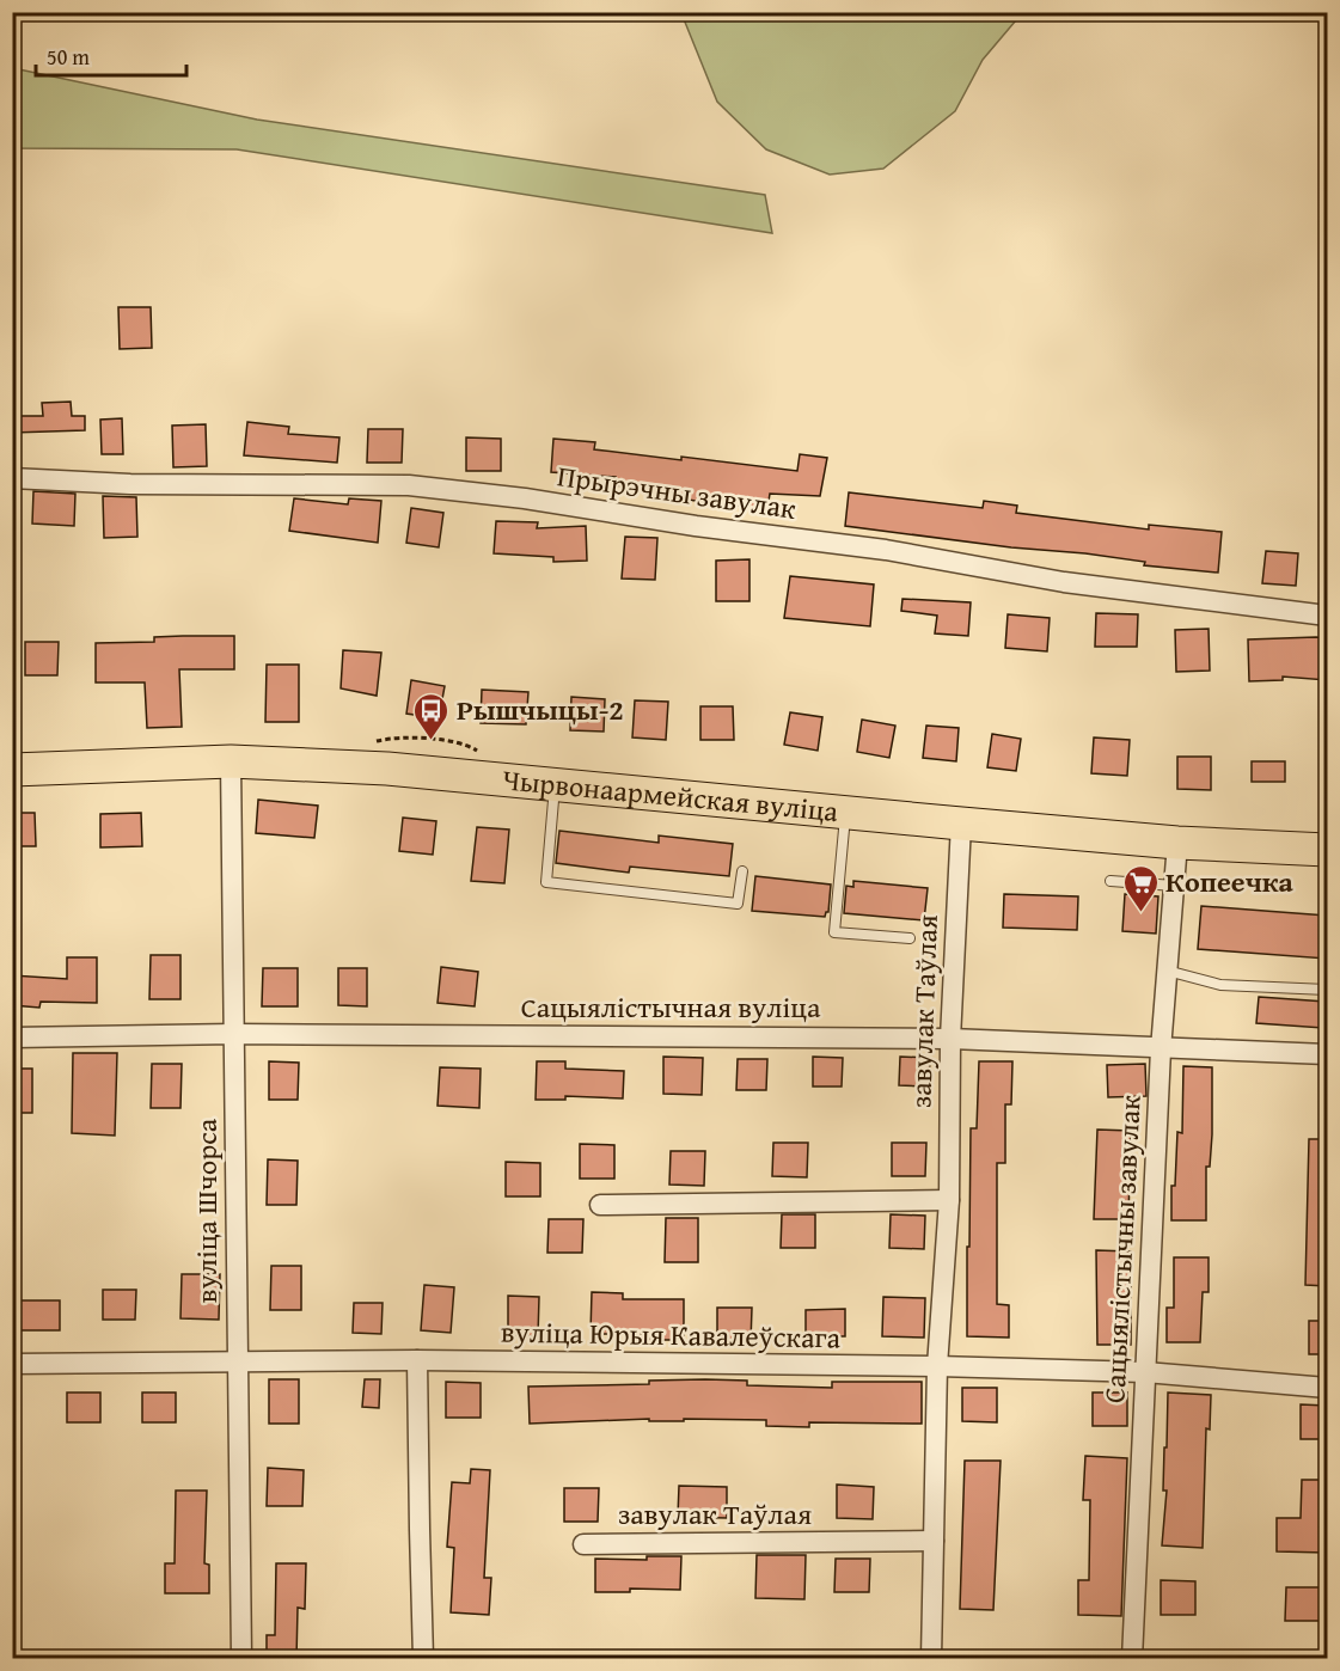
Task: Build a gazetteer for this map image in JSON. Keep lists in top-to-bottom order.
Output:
{
  "streets": {
    "highway": ["Чырвонаармейская вуліца"],
    "street": [
      "Прырэчны завулак",
      "Сацыялістычная вуліца",
      "завулак Таўлая",
      "вуліца Шчорса",
      "Сацыялістычны завулак",
      "вуліца Юрыя Кавалеўскага"
    ]
  },
  "crossings": [
    ["Чырвонаармейская вуліца", "завулак Таўлая"],
    ["Чырвонаармейская вуліца", "вуліца Шчорса"],
    ["Чырвонаармейская вуліца", "Сацыялістычны завулак"],
    ["Сацыялістычная вуліца", "завулак Таўлая"],
    ["Сацыялістычная вуліца", "вуліца Шчорса"],
    ["Сацыялістычная вуліца", "Сацыялістычны завулак"],
    ["завулак Таўлая", "вуліца Юрыя Кавалеўскага"],
    ["вуліца Шчорса", "вуліца Юрыя Кавалеўскага"],
    ["Сацыялістычны завулак", "вуліца Юрыя Кавалеўскага"]
  ],
  "places": {
    "bus stop": ["Рышчыцы-2"],
    "supermarket": ["Копеечка"]
  },
  "scale_bar": "50 m"
}
